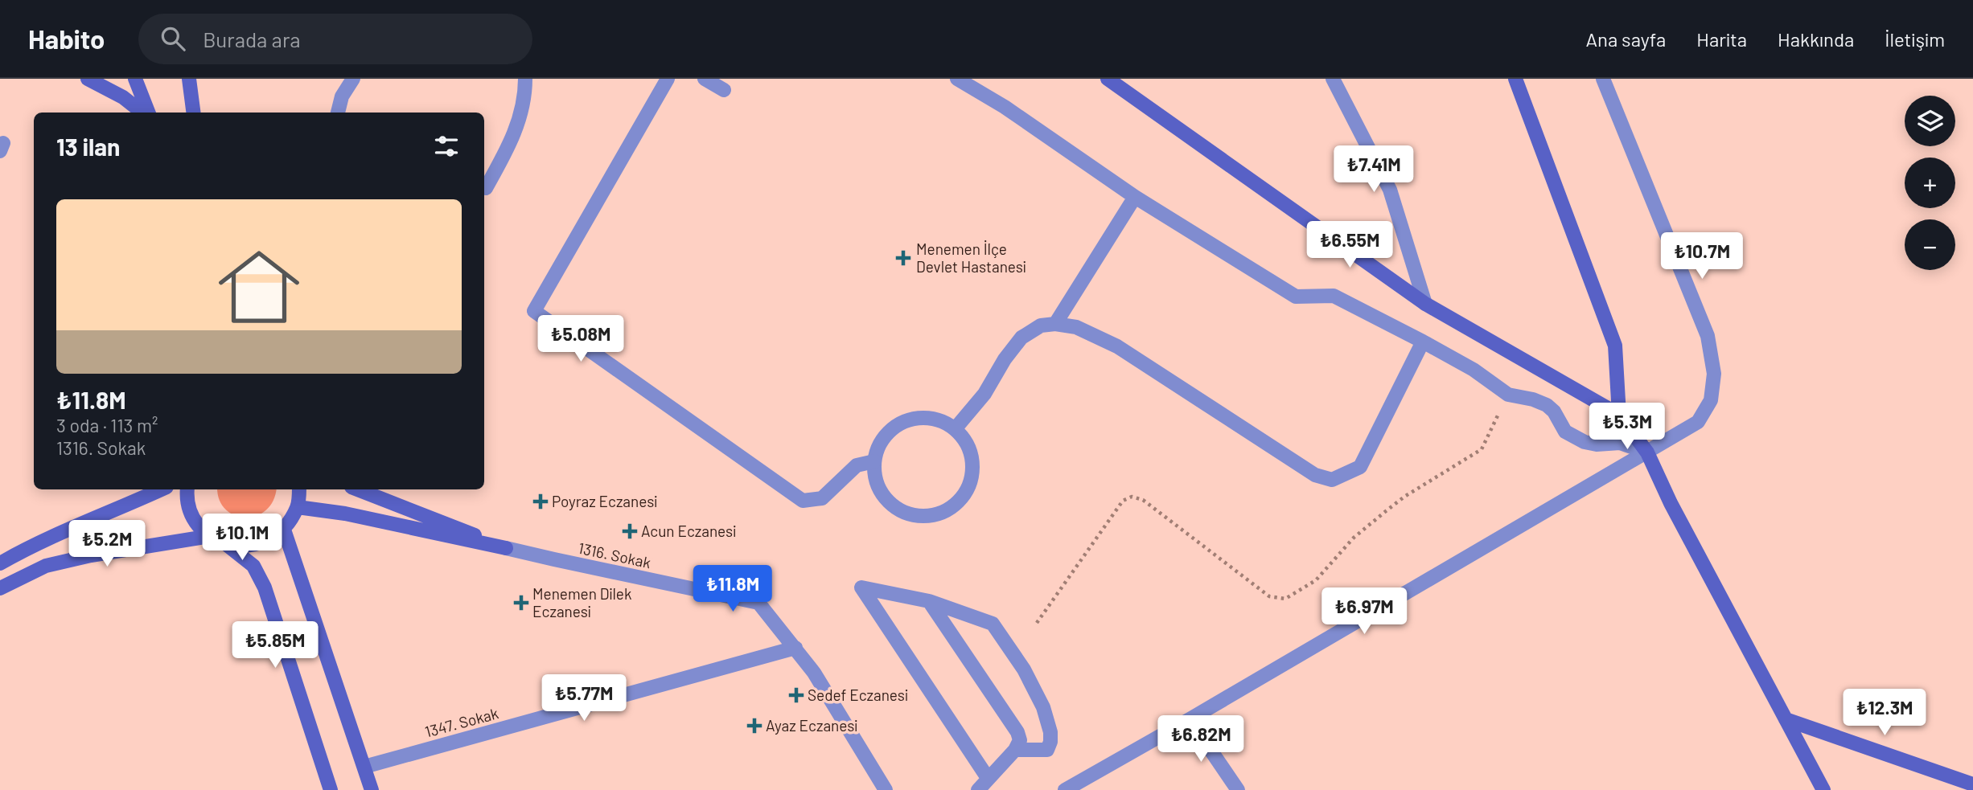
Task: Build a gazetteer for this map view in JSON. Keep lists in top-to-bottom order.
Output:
{
  "streets": {
    "street": ["1316. Sokak", "1347. Sokak"]
  },
  "crossings": [
    ["1316. Sokak", "1347. Sokak"]
  ],
  "places": {
    "health": [
      "Menemen İlçe Devlet Hastanesi",
      "Poyraz Eczanesi",
      "Acun Eczanesi",
      "Menemen Dilek Eczanesi",
      "Sedef Eczanesi",
      "Ayaz Eczanesi"
    ]
  },
  "page": {
    "header": "Habito",
    "search": "Burada ara",
    "nav": [
      "Ana sayfa",
      "Harita",
      "Hakkında",
      "İletişim"
    ],
    "map_buttons": ["+", "−"],
    "heading": "13 ilan",
    "price": [
      "₺7.41M",
      "₺6.55M",
      "₺10.7M",
      "₺5.08M",
      "₺5.3M",
      "₺10.1M",
      "₺5.2M",
      "₺11.8M",
      "₺6.97M",
      "₺5.85M",
      "₺5.77M",
      "₺12.3M",
      "₺6.82M"
    ],
    "list": [
      {
        "name": "₺11.8M",
        "note": "3 oda · 113 m² · 1316. Sokak"
      }
    ]
  }
}
